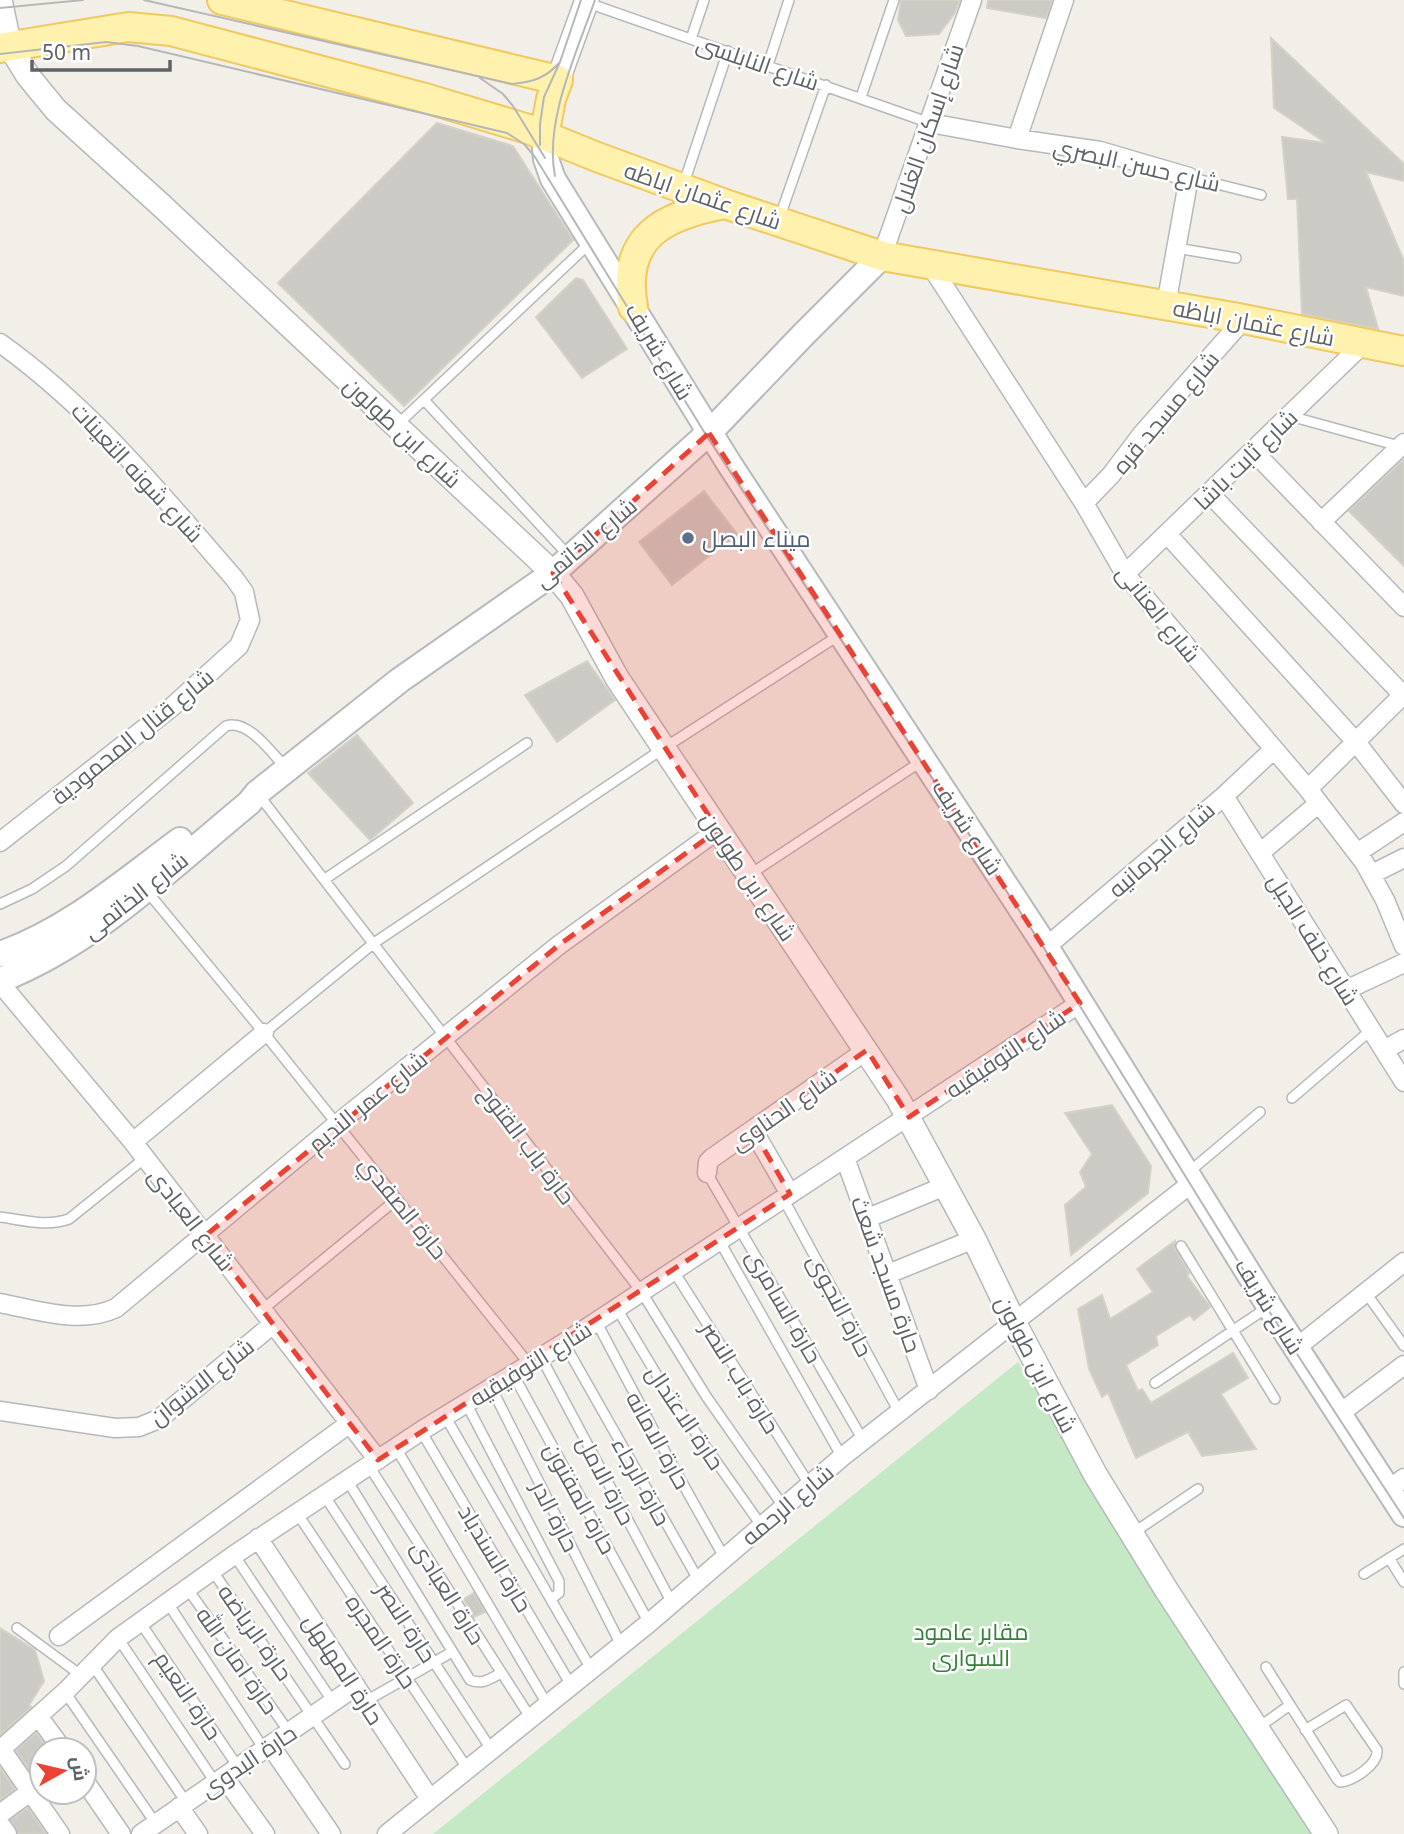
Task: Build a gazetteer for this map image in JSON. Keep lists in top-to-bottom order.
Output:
{
  "streets": {
    "main road": ["شارع عثمان اباظه", "شارع شريف", "شارع الخاتمى"],
    "street": [
      "شارع إسكان الغلال",
      "شارع حسن البصري",
      "شارع مسجد قره",
      "شارع ابن طولون",
      "شارع ثابت باشا",
      "شارع شونه التعينات",
      "شارع العنانى",
      "شارع قنال المحمودية",
      "شارع الجرمانيه",
      "شارع خلف الجبل",
      "شارع التوفيقيه",
      "شارع عمر النديم",
      "شارع الحناوى",
      "شارع العبادى",
      "حارة مسجد شعث",
      "حارة النجوى",
      "شارع الاشوان",
      "شارع الرحمه",
      "حارة المهلهل",
      "حارة البدوى"
    ],
    "lane": [
      "شارع النابلسى",
      "حارة باب الفتوح",
      "حارة الصفدي",
      "حارة السامرى",
      "حارة باب النصر",
      "حارة الاعتدال",
      "حارة الامانه",
      "حارة الامل",
      "حارة الرجاء",
      "حارة المفتون",
      "حارة الدر",
      "حارة السندباد",
      "حارة العبادى",
      "حارة النصر",
      "حارة الرياضه",
      "حارة المجره",
      "حارة امان الله",
      "حارة النعيم"
    ]
  },
  "crossings": [
    ["شارع النابلسى", "شارع إسكان الغلال"],
    ["شارع النابلسى", "شارع حسن البصري"],
    ["شارع إسكان الغلال", "شارع حسن البصري"],
    ["شارع إسكان الغلال", "شارع عثمان اباظه"],
    ["شارع إسكان الغلال", "شارع الخاتمى"],
    ["شارع عثمان اباظه", "شارع شريف"],
    ["شارع عثمان اباظه", "شارع مسجد قره"],
    ["شارع عثمان اباظه", "شارع ابن طولون"],
    ["شارع عثمان اباظه", "شارع ثابت باشا"],
    ["شارع عثمان اباظه", "شارع الخاتمى"],
    ["شارع عثمان اباظه", "شارع العنانى"],
    ["شارع شريف", "شارع الخاتمى"],
    ["شارع شريف", "شارع الجرمانيه"],
    ["شارع شريف", "شارع التوفيقيه"],
    ["شارع شريف", "شارع الرحمه"],
    ["شارع مسجد قره", "شارع العنانى"],
    ["شارع ابن طولون", "شارع الخاتمى"],
    ["شارع ابن طولون", "شارع التوفيقيه"],
    ["شارع ابن طولون", "شارع عمر النديم"],
    ["شارع ابن طولون", "شارع الحناوى"],
    ["شارع ابن طولون", "شارع الرحمه"],
    ["شارع ثابت باشا", "شارع العنانى"],
    ["شارع شونه التعينات", "شارع قنال المحمودية"],
    ["شارع الخاتمى", "حارة باب الفتوح"],
    ["شارع الخاتمى", "حارة الصفدي"],
    ["شارع الخاتمى", "شارع العبادى"],
    ["شارع العنانى", "شارع الجرمانيه"],
    ["شارع الجرمانيه", "شارع خلف الجبل"],
    ["شارع التوفيقيه", "حارة باب الفتوح"],
    ["شارع التوفيقيه", "حارة الصفدي"],
    ["شارع التوفيقيه", "شارع العبادى"],
    ["شارع التوفيقيه", "حارة مسجد شعث"],
    ["شارع التوفيقيه", "حارة النجوى"],
    ["شارع التوفيقيه", "حارة السامرى"],
    ["شارع التوفيقيه", "حارة باب النصر"],
    ["شارع التوفيقيه", "حارة الاعتدال"],
    ["شارع التوفيقيه", "حارة الامانه"],
    ["شارع التوفيقيه", "حارة الامل"],
    ["شارع التوفيقيه", "حارة الرجاء"],
    ["شارع التوفيقيه", "حارة المفتون"],
    ["شارع التوفيقيه", "حارة الدر"],
    ["شارع التوفيقيه", "حارة السندباد"],
    ["شارع التوفيقيه", "حارة العبادى"],
    ["شارع التوفيقيه", "حارة النصر"],
    ["شارع التوفيقيه", "حارة الرياضه"],
    ["شارع التوفيقيه", "حارة المجره"],
    ["شارع التوفيقيه", "حارة امان الله"],
    ["شارع التوفيقيه", "حارة المهلهل"],
    ["شارع التوفيقيه", "حارة النعيم"],
    ["شارع عمر النديم", "حارة باب الفتوح"],
    ["شارع عمر النديم", "حارة الصفدي"],
    ["شارع عمر النديم", "شارع العبادى"],
    ["شارع الحناوى", "حارة النجوى"],
    ["شارع الحناوى", "حارة السامرى"],
    ["حارة باب الفتوح", "شارع الرحمه"],
    ["حارة الصفدي", "شارع الاشوان"],
    ["حارة الصفدي", "حارة الامل"],
    ["شارع العبادى", "شارع الاشوان"],
    ["شارع العبادى", "حارة العبادى"],
    ["حارة مسجد شعث", "شارع الرحمه"],
    ["حارة النجوى", "شارع الرحمه"],
    ["حارة السامرى", "شارع الرحمه"],
    ["حارة باب النصر", "شارع الرحمه"],
    ["حارة الاعتدال", "شارع الرحمه"],
    ["حارة الامانه", "شارع الرحمه"],
    ["حارة الامل", "شارع الرحمه"],
    ["حارة الرجاء", "شارع الرحمه"],
    ["حارة المفتون", "شارع الرحمه"],
    ["شارع الرحمه", "حارة الدر"],
    ["شارع الرحمه", "حارة السندباد"],
    ["شارع الرحمه", "حارة العبادى"],
    ["شارع الرحمه", "حارة النصر"],
    ["شارع الرحمه", "حارة المجره"],
    ["شارع الرحمه", "حارة المهلهل"],
    ["حارة الرياضه", "حارة البدوى"],
    ["حارة امان الله", "حارة البدوى"],
    ["حارة المهلهل", "حارة البدوى"],
    ["حارة النعيم", "حارة البدوى"]
  ],
  "parks": ["مقابر عامود السوارى"],
  "places": ["ميناء البصل"],
  "scale_bar": "50 m",
  "north": "right"
}
